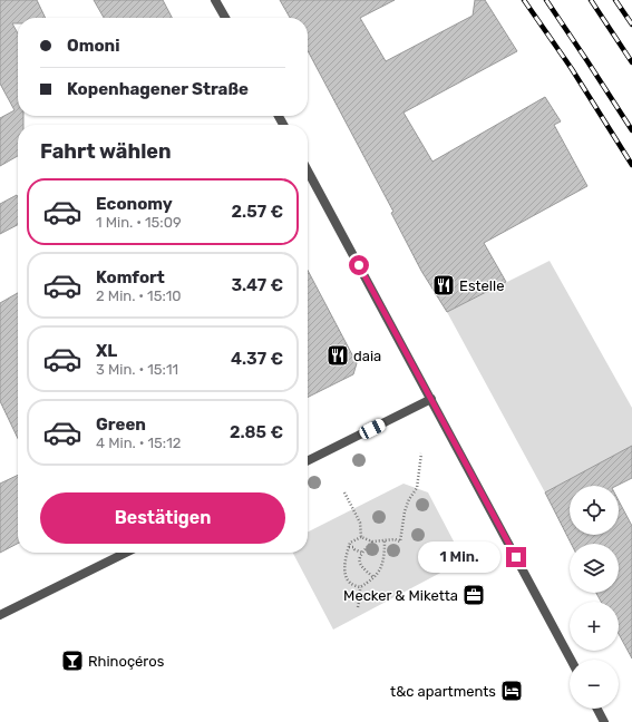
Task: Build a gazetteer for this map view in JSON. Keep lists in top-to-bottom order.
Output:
{
  "places": {
    "restaurant": ["Estelle", "daia"],
    "office": ["Mecker & Miketta"],
    "bar": ["Rhinoçéros"],
    "hotel": ["t&c apartments"]
  },
  "page": {
    "banner": ["Omoni", "Kopenhagener Straße"],
    "heading": "Fahrt wählen",
    "list": [
      {
        "name": "Economy",
        "note": "1 Min. · 15:09",
        "value": "2.57 €"
      },
      {
        "name": "Komfort",
        "note": "2 Min. · 15:10",
        "value": "3.47 €"
      },
      {
        "name": "XL",
        "note": "3 Min. · 15:11",
        "value": "4.37 €"
      },
      {
        "name": "Green",
        "note": "4 Min. · 15:12",
        "value": "2.85 €"
      }
    ],
    "buttons": "Bestätigen",
    "map_buttons": ["+", "−"],
    "bubble": "1 Min."
  }
}
